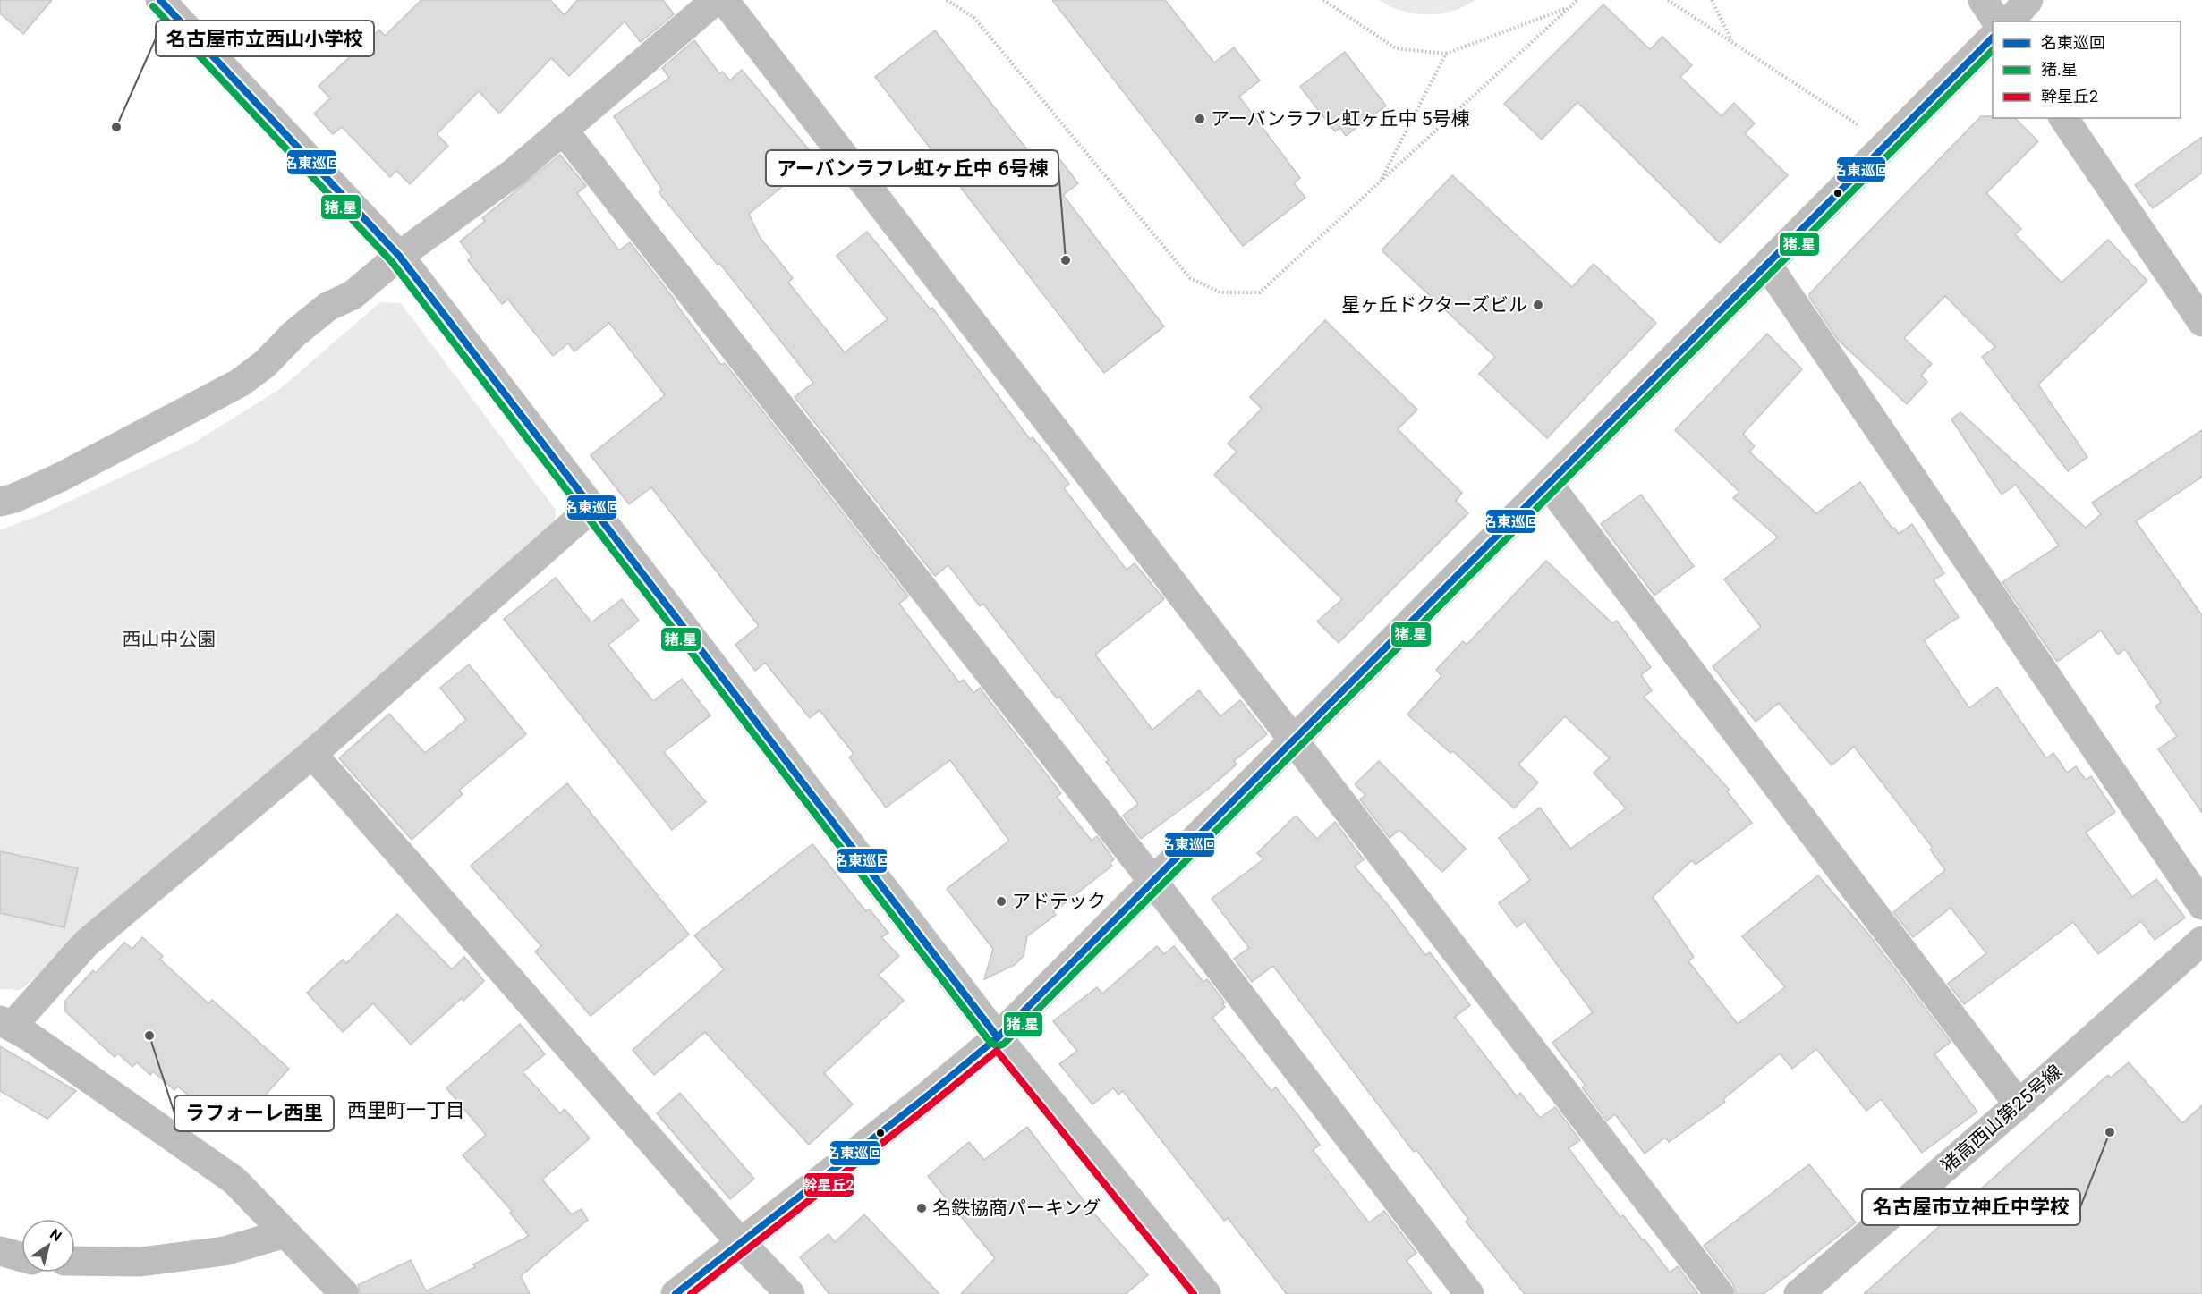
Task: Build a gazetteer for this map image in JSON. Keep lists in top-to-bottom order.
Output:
{
  "streets": {
    "street": ["猪高西山第25号線"]
  },
  "districts": ["西里町一丁目"],
  "parks": ["西山中公園"],
  "places": [
    "アーバンラフレ虹ヶ丘中 5号棟",
    "名古屋市立西山小学校",
    "アーバンラフレ虹ヶ丘中 6号棟",
    "星ヶ丘ドクターズビル",
    "アドテック",
    "ラフォーレ西里",
    "名古屋市立神丘中学校",
    "名鉄協商パーキング"
  ],
  "lines": ["transit line 名東巡回", "transit line 猪.星", "transit line 幹星丘2"],
  "legend": ["名東巡回", "猪.星", "幹星丘2"],
  "north": "top right"
}
